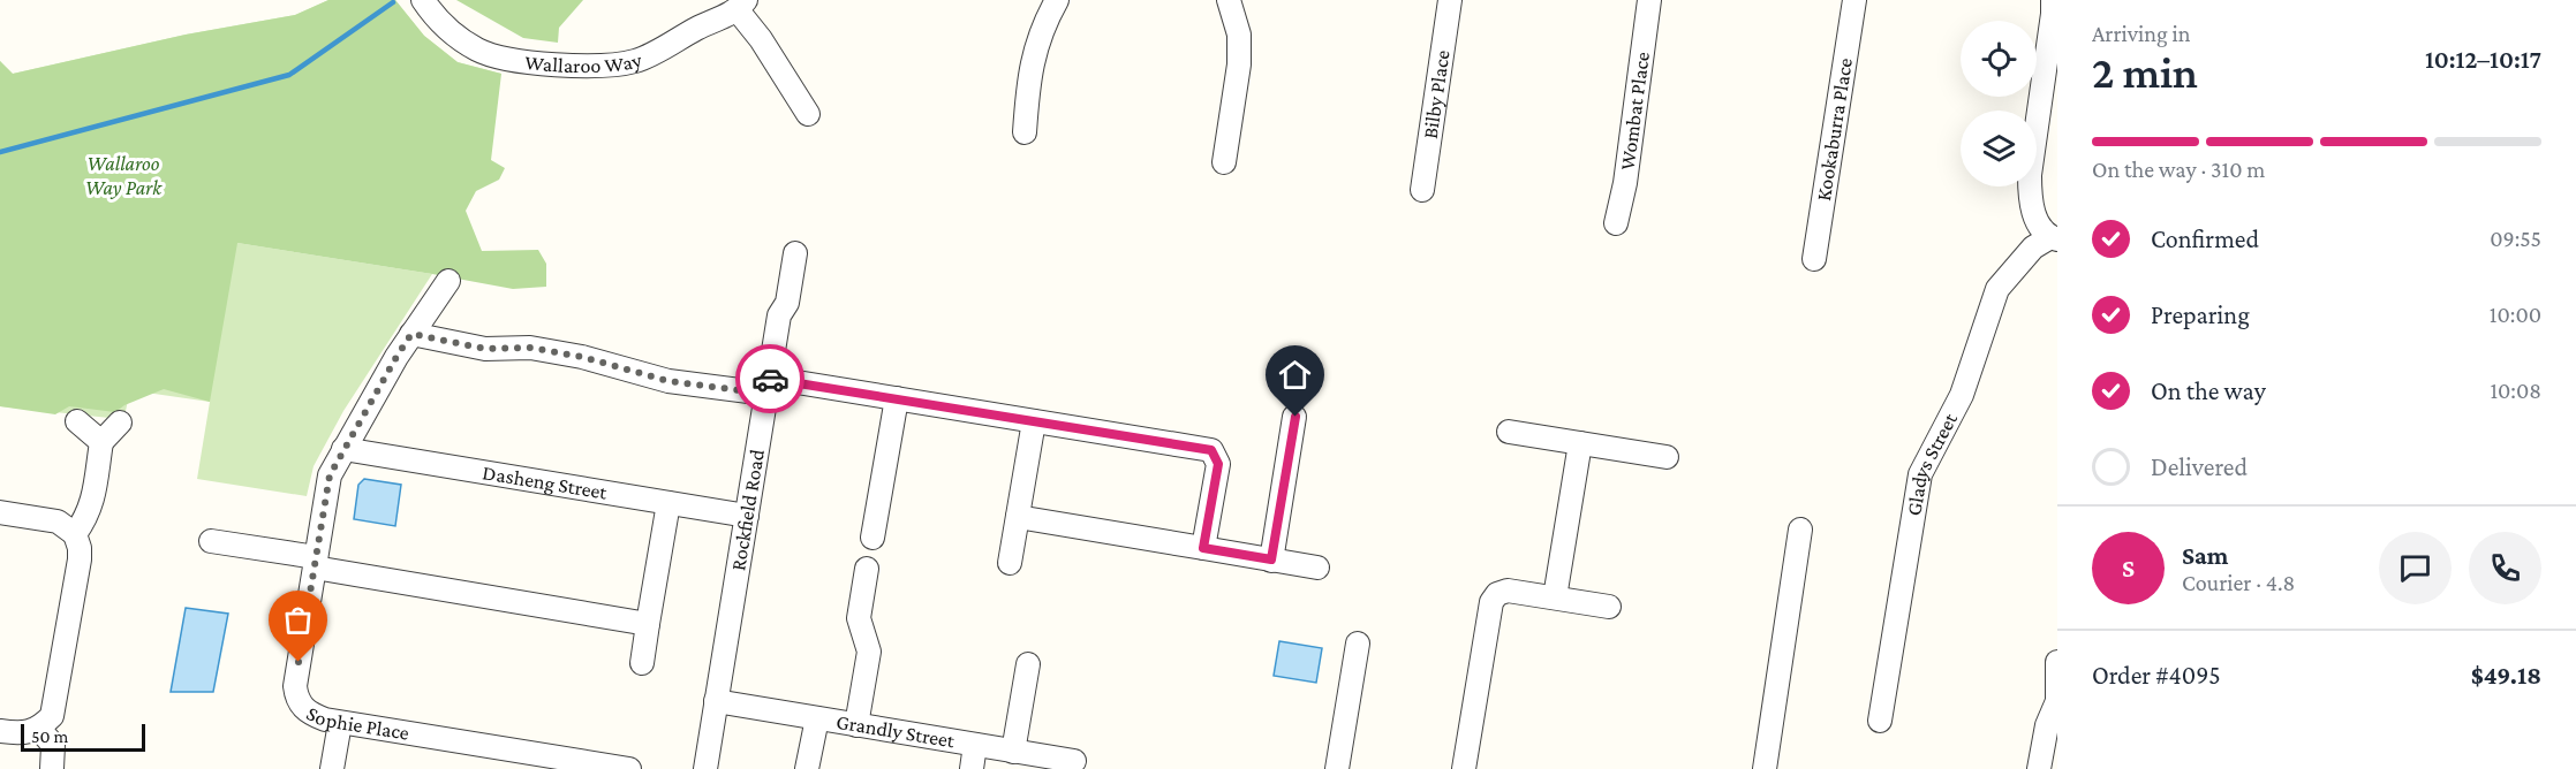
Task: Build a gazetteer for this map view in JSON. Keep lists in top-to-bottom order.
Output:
{
  "streets": {
    "street": [
      "Wallaroo Way",
      "Bilby Place",
      "Wombat Place",
      "Kookaburra Place",
      "Gladys Street",
      "Dasheng Street",
      "Rockfield Road",
      "Sophie Place",
      "Grandly Street"
    ]
  },
  "crossings": [
    ["Dasheng Street", "Rockfield Road"],
    ["Dasheng Street", "Sophie Place"],
    ["Rockfield Road", "Grandly Street"]
  ],
  "parks": ["Wallaroo Way Park"],
  "scale_bar": "50 m",
  "page": {
    "heading": ["2 min", "Arriving in", "10:12–10:17"],
    "panel": [
      "Sam",
      "Courier · 4.8",
      "Order #4095",
      "$49.18"
    ],
    "bar": "On the way · 310 m",
    "list": [
      ["Confirmed", "09:55"],
      ["Preparing", "10:00"],
      ["On the way", "10:08"],
      "Delivered"
    ],
    "round": "S",
    "scale": "50 m"
  }
}
